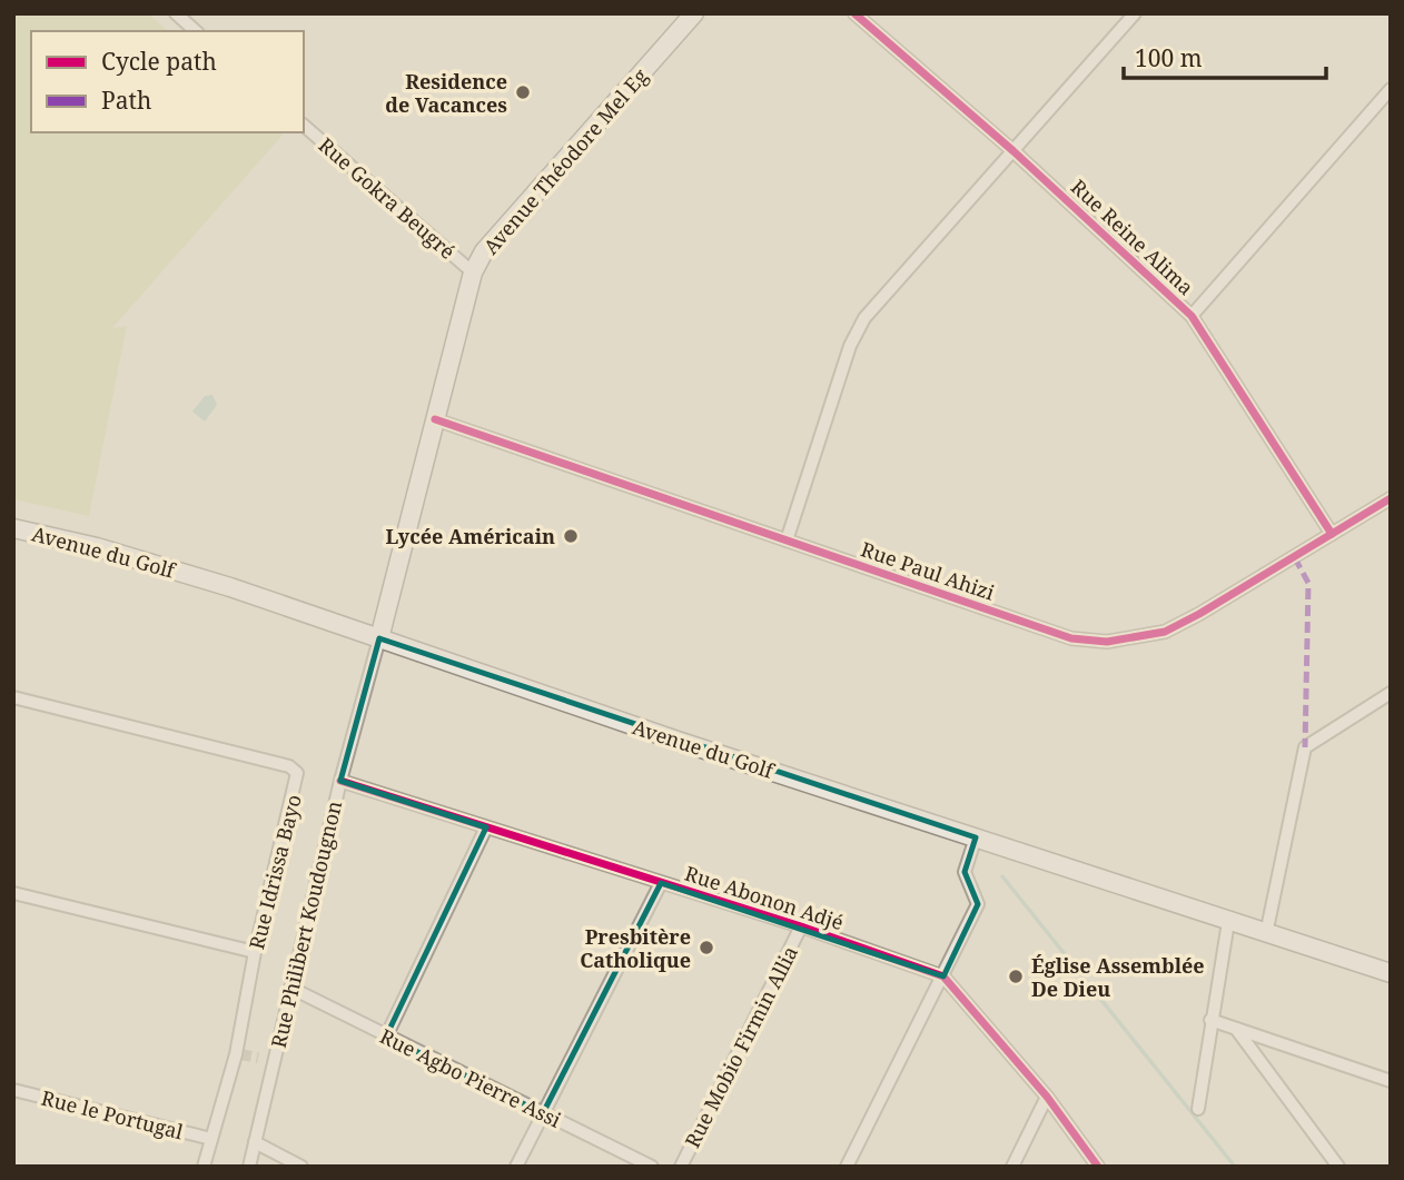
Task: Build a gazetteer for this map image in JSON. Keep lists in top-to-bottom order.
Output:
{
  "streets": {
    "main road": ["Avenue Théodore Mel Eg", "Avenue du Golf"],
    "street": [
      "Rue Gokra Beugré",
      "Rue Reine Alima",
      "Rue Paul Ahizi",
      "Rue Idrissa Bayo",
      "Rue Abonon Adjé",
      "Rue Philibert Koudougnon",
      "Rue Mobio Firmin Allia",
      "Rue Agbo Pierre Assi",
      "Rue le Portugal"
    ]
  },
  "crossings": [
    ["Avenue Théodore Mel Eg", "Rue Gokra Beugré"],
    ["Avenue Théodore Mel Eg", "Avenue du Golf"],
    ["Avenue Théodore Mel Eg", "Rue Paul Ahizi"],
    ["Avenue Théodore Mel Eg", "Rue Philibert Koudougnon"],
    ["Rue Reine Alima", "Rue Paul Ahizi"],
    ["Avenue du Golf", "Rue Philibert Koudougnon"],
    ["Rue Idrissa Bayo", "Rue le Portugal"],
    ["Rue Abonon Adjé", "Rue Philibert Koudougnon"],
    ["Rue Abonon Adjé", "Rue Mobio Firmin Allia"],
    ["Rue Philibert Koudougnon", "Rue Agbo Pierre Assi"]
  ],
  "places": [
    "Residence de Vacances",
    "Lycée Américain",
    "Presbitère Catholique",
    "Église Assemblée De Dieu"
  ],
  "legend": ["Cycle path", "Path"],
  "scale_bar": "100 m"
}
